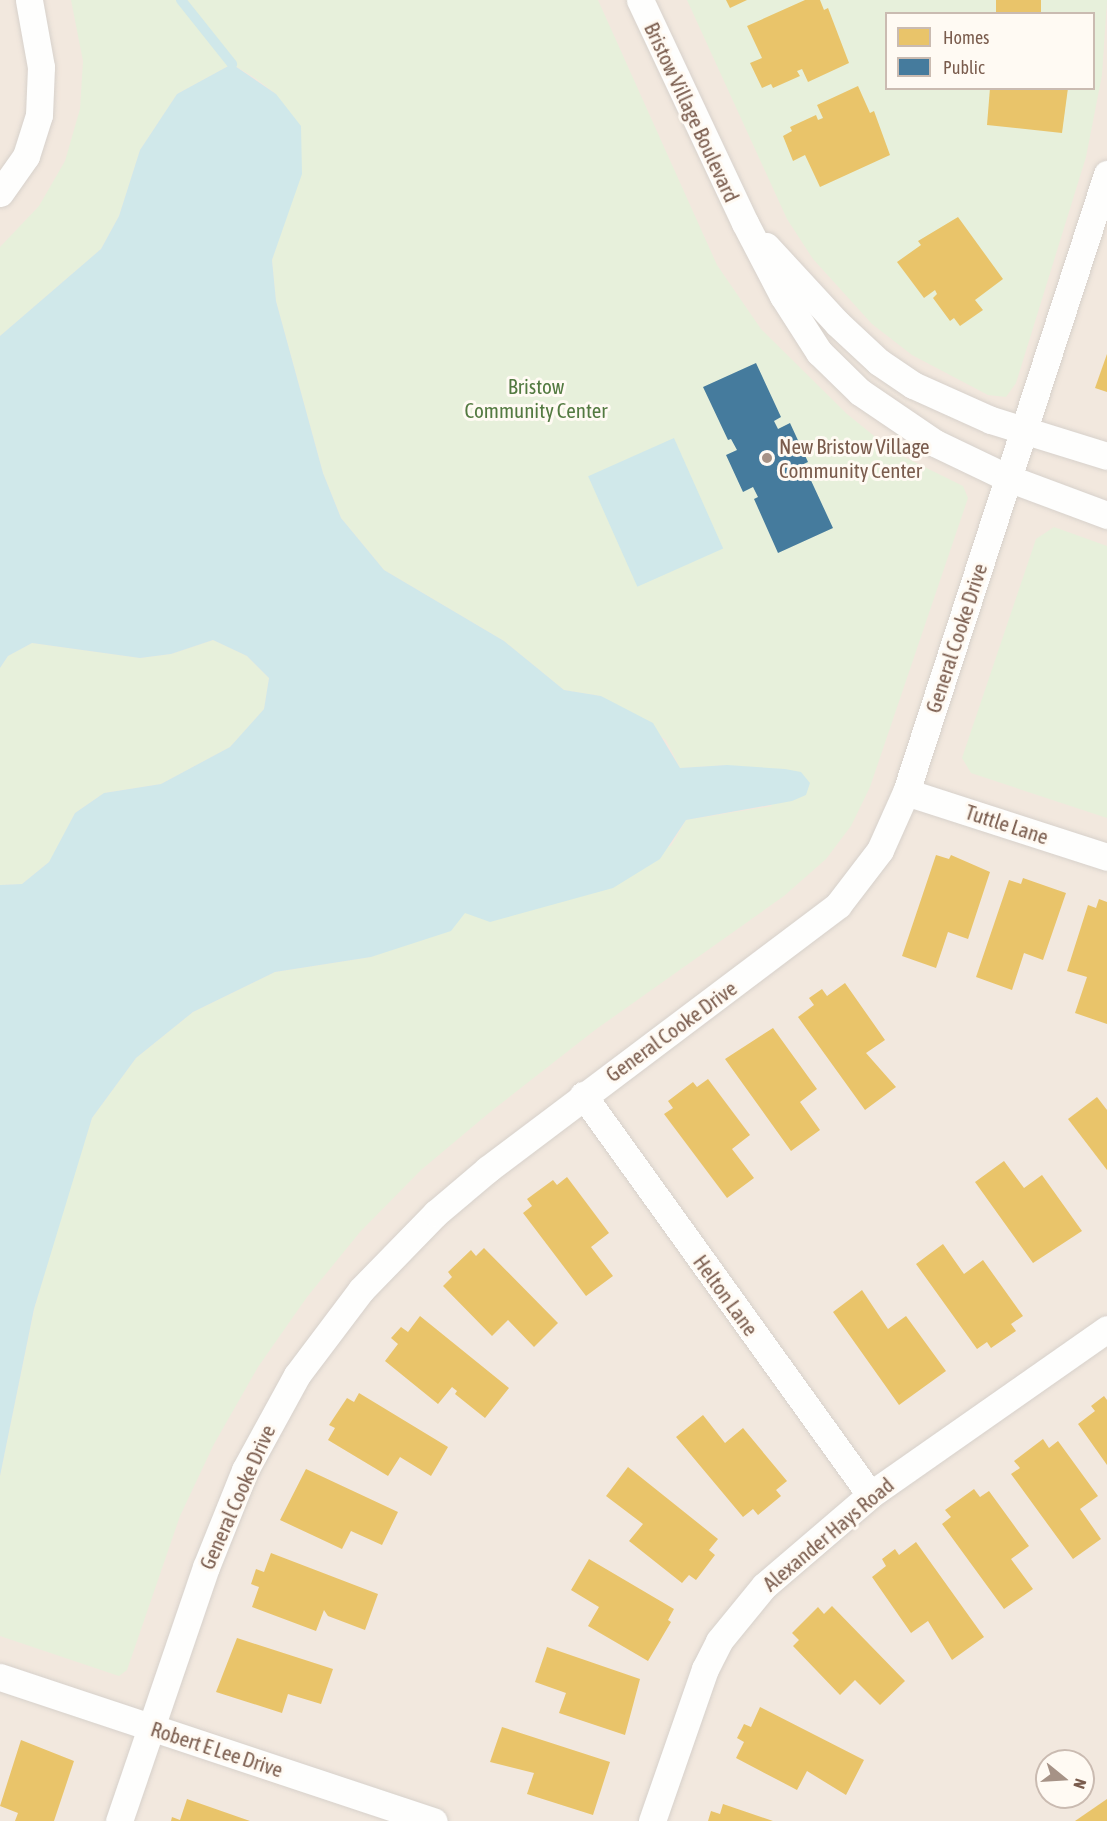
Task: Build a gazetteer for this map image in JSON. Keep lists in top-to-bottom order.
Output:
{
  "streets": {
    "street": [
      "Bristow Village Boulevard",
      "General Cooke Drive",
      "Tuttle Lane",
      "Helton Lane",
      "Alexander Hays Road",
      "Robert E Lee Drive"
    ]
  },
  "crossings": [
    ["Bristow Village Boulevard", "General Cooke Drive"],
    ["General Cooke Drive", "Tuttle Lane"],
    ["General Cooke Drive", "Helton Lane"],
    ["General Cooke Drive", "Robert E Lee Drive"],
    ["Helton Lane", "Alexander Hays Road"]
  ],
  "parks": ["Bristow Community Center"],
  "places": ["New Bristow Village Community Center"],
  "legend": ["Homes", "Public"],
  "north": "right"
}
